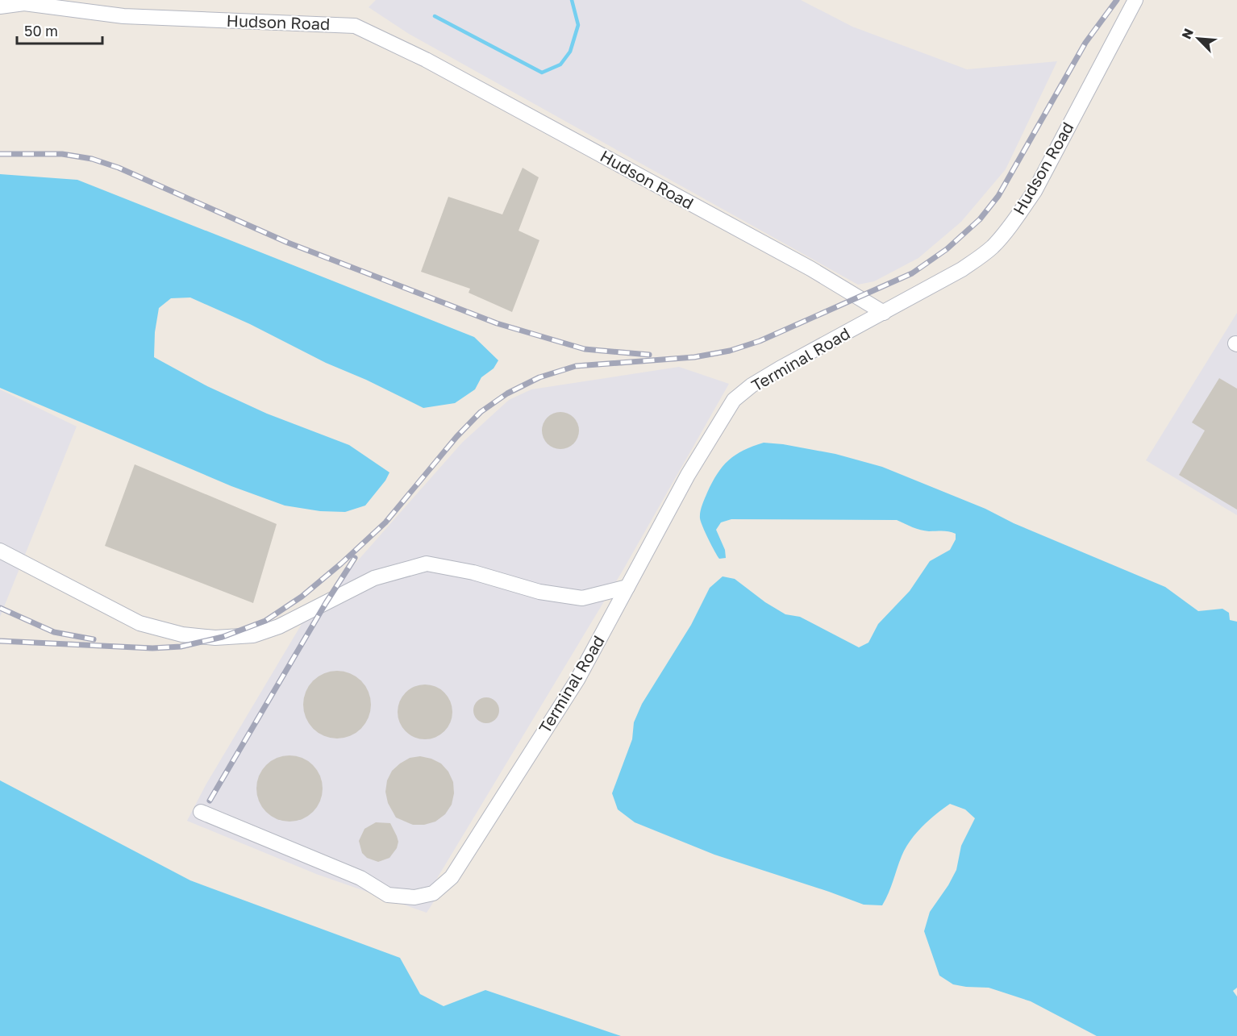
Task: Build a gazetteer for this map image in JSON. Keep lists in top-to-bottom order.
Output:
{
  "streets": {
    "street": ["Hudson Road", "Terminal Road"]
  },
  "crossings": [
    ["Hudson Road", "Terminal Road"]
  ],
  "scale_bar": "50 m",
  "north": "top left"
}
